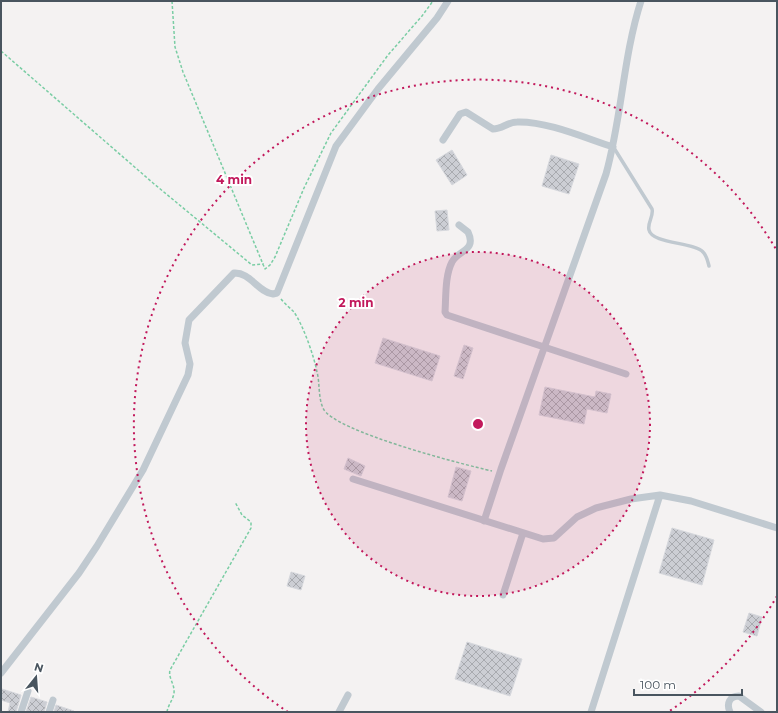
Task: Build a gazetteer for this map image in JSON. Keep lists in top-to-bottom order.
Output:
{
  "scale_bar": "100 m",
  "north": "top",
  "rings": ["4 min", "2 min"]
}
